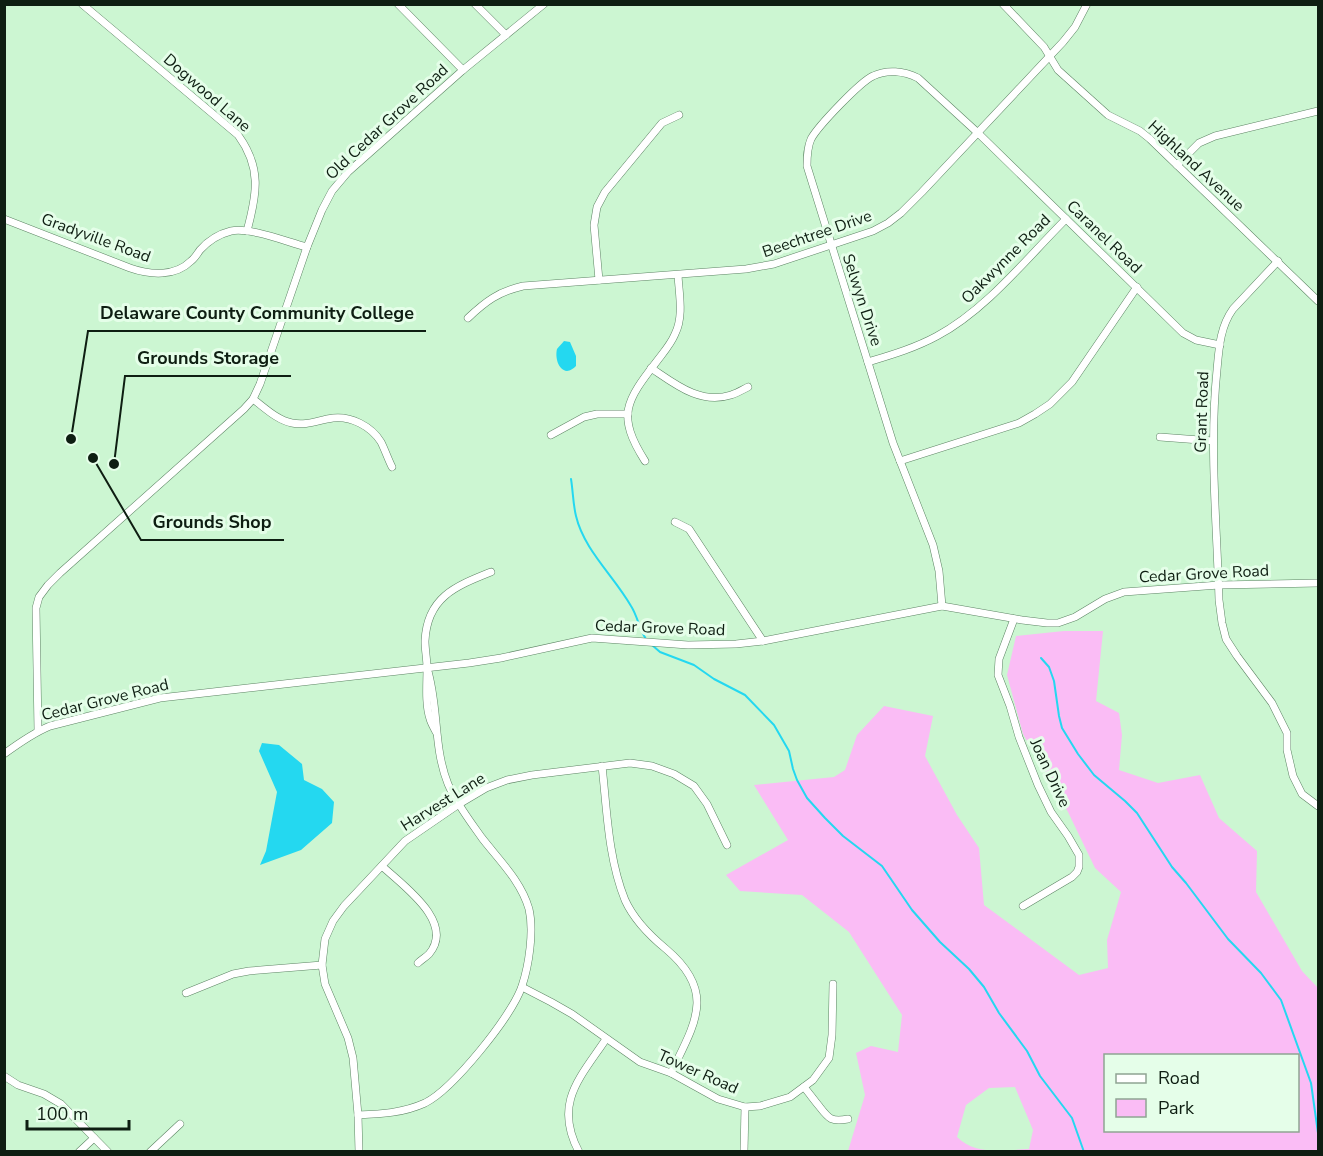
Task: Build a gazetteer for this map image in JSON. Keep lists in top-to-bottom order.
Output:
{
  "streets": {
    "street": [
      "Dogwood Lane",
      "Old Cedar Grove Road",
      "Highland Avenue",
      "Beechtree Drive",
      "Caranel Road",
      "Gradyville Road",
      "Oakwynne Road",
      "Selwyn Drive",
      "Grant Road",
      "Cedar Grove Road",
      "Joan Drive",
      "Harvest Lane",
      "Tower Road"
    ]
  },
  "crossings": [
    ["Dogwood Lane", "Gradyville Road"],
    ["Old Cedar Grove Road", "Gradyville Road"],
    ["Old Cedar Grove Road", "Cedar Grove Road"],
    ["Highland Avenue", "Beechtree Drive"],
    ["Highland Avenue", "Grant Road"],
    ["Beechtree Drive", "Caranel Road"],
    ["Beechtree Drive", "Selwyn Drive"],
    ["Caranel Road", "Oakwynne Road"],
    ["Caranel Road", "Selwyn Drive"],
    ["Caranel Road", "Grant Road"],
    ["Oakwynne Road", "Selwyn Drive"],
    ["Selwyn Drive", "Cedar Grove Road"],
    ["Grant Road", "Cedar Grove Road"],
    ["Cedar Grove Road", "Joan Drive"]
  ],
  "places": ["Delaware County Community College", "Grounds Shop", "Grounds Storage"],
  "legend": ["Road", "Park"],
  "scale_bar": "100 m"
}
